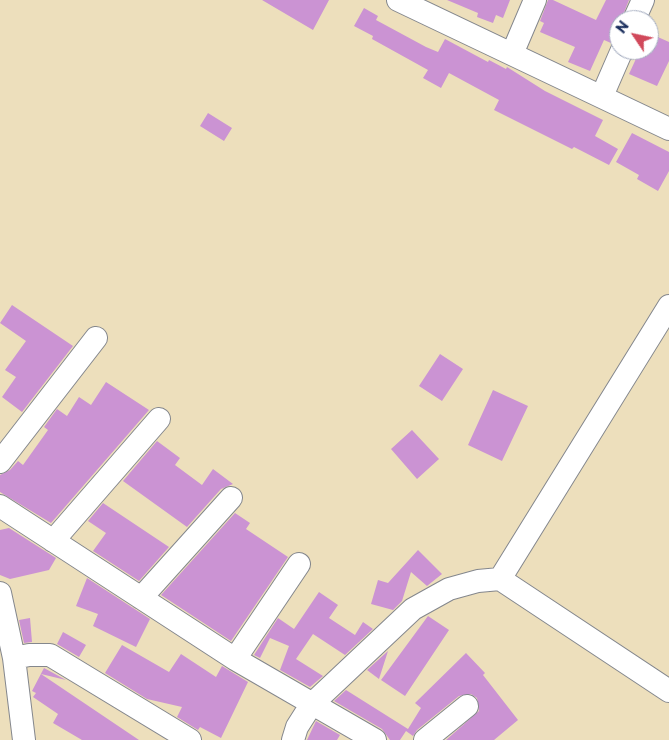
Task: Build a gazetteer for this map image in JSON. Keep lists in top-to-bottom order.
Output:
{
  "north": "top left"
}
